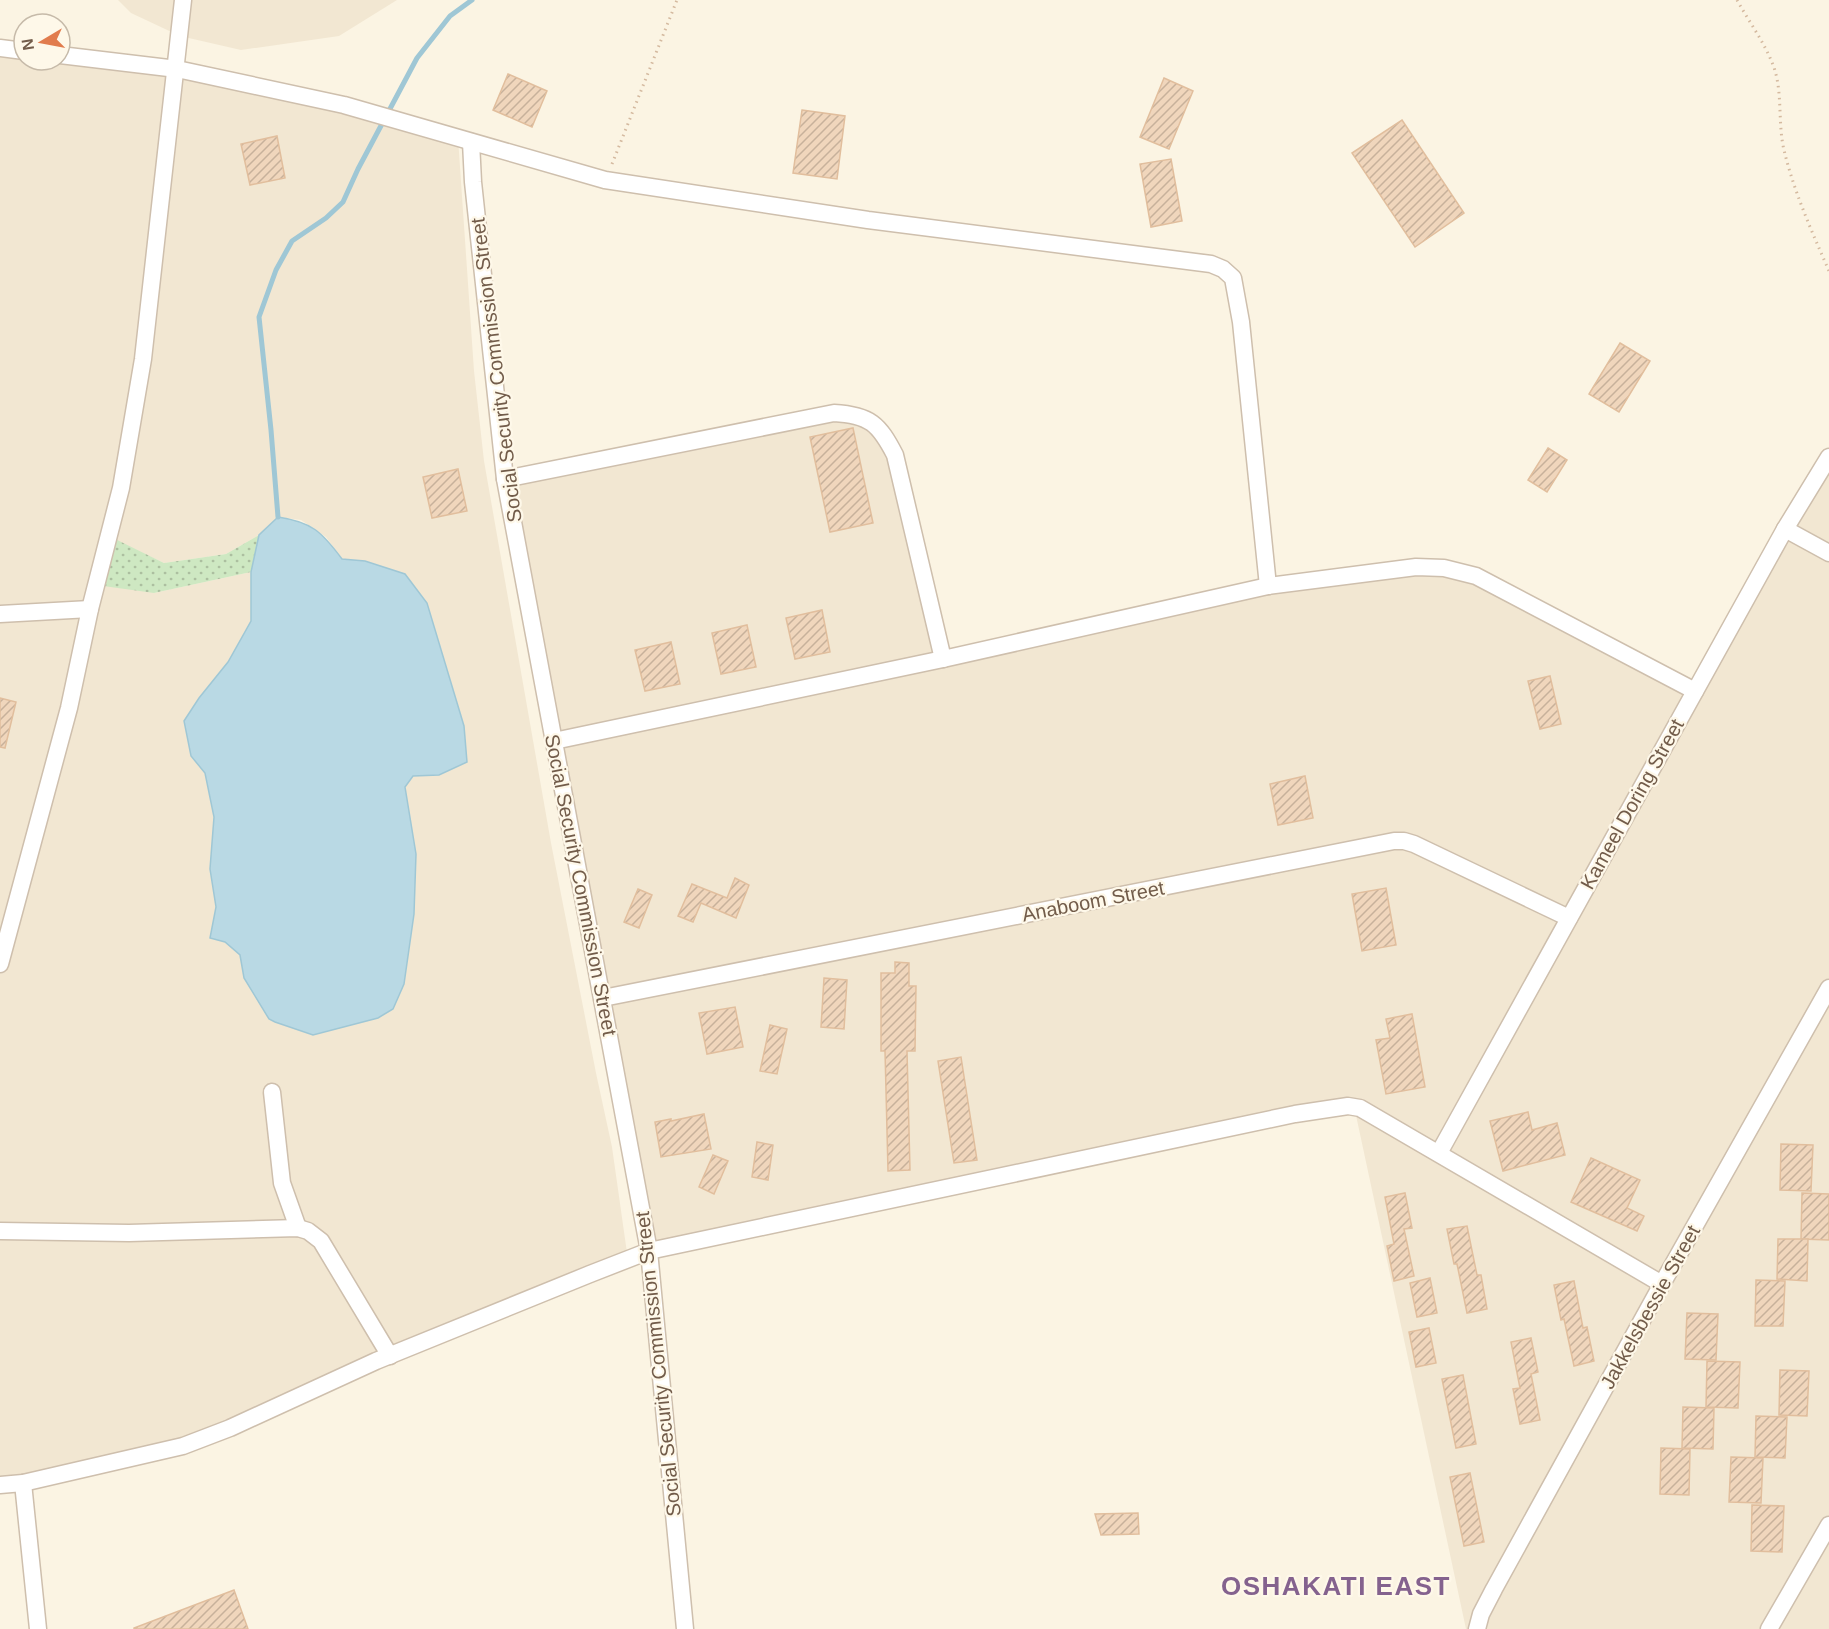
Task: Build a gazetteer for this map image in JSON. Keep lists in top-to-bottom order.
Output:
{
  "streets": {
    "street": [
      "Social Security Commission Street",
      "Kameel Doring Street",
      "Anaboom Street",
      "Jakkelsbessie Street"
    ]
  },
  "crossings": [
    ["Social Security Commission Street", "Anaboom Street"],
    ["Kameel Doring Street", "Anaboom Street"]
  ],
  "districts": ["OSHAKATI EAST"],
  "north": "left"
}
